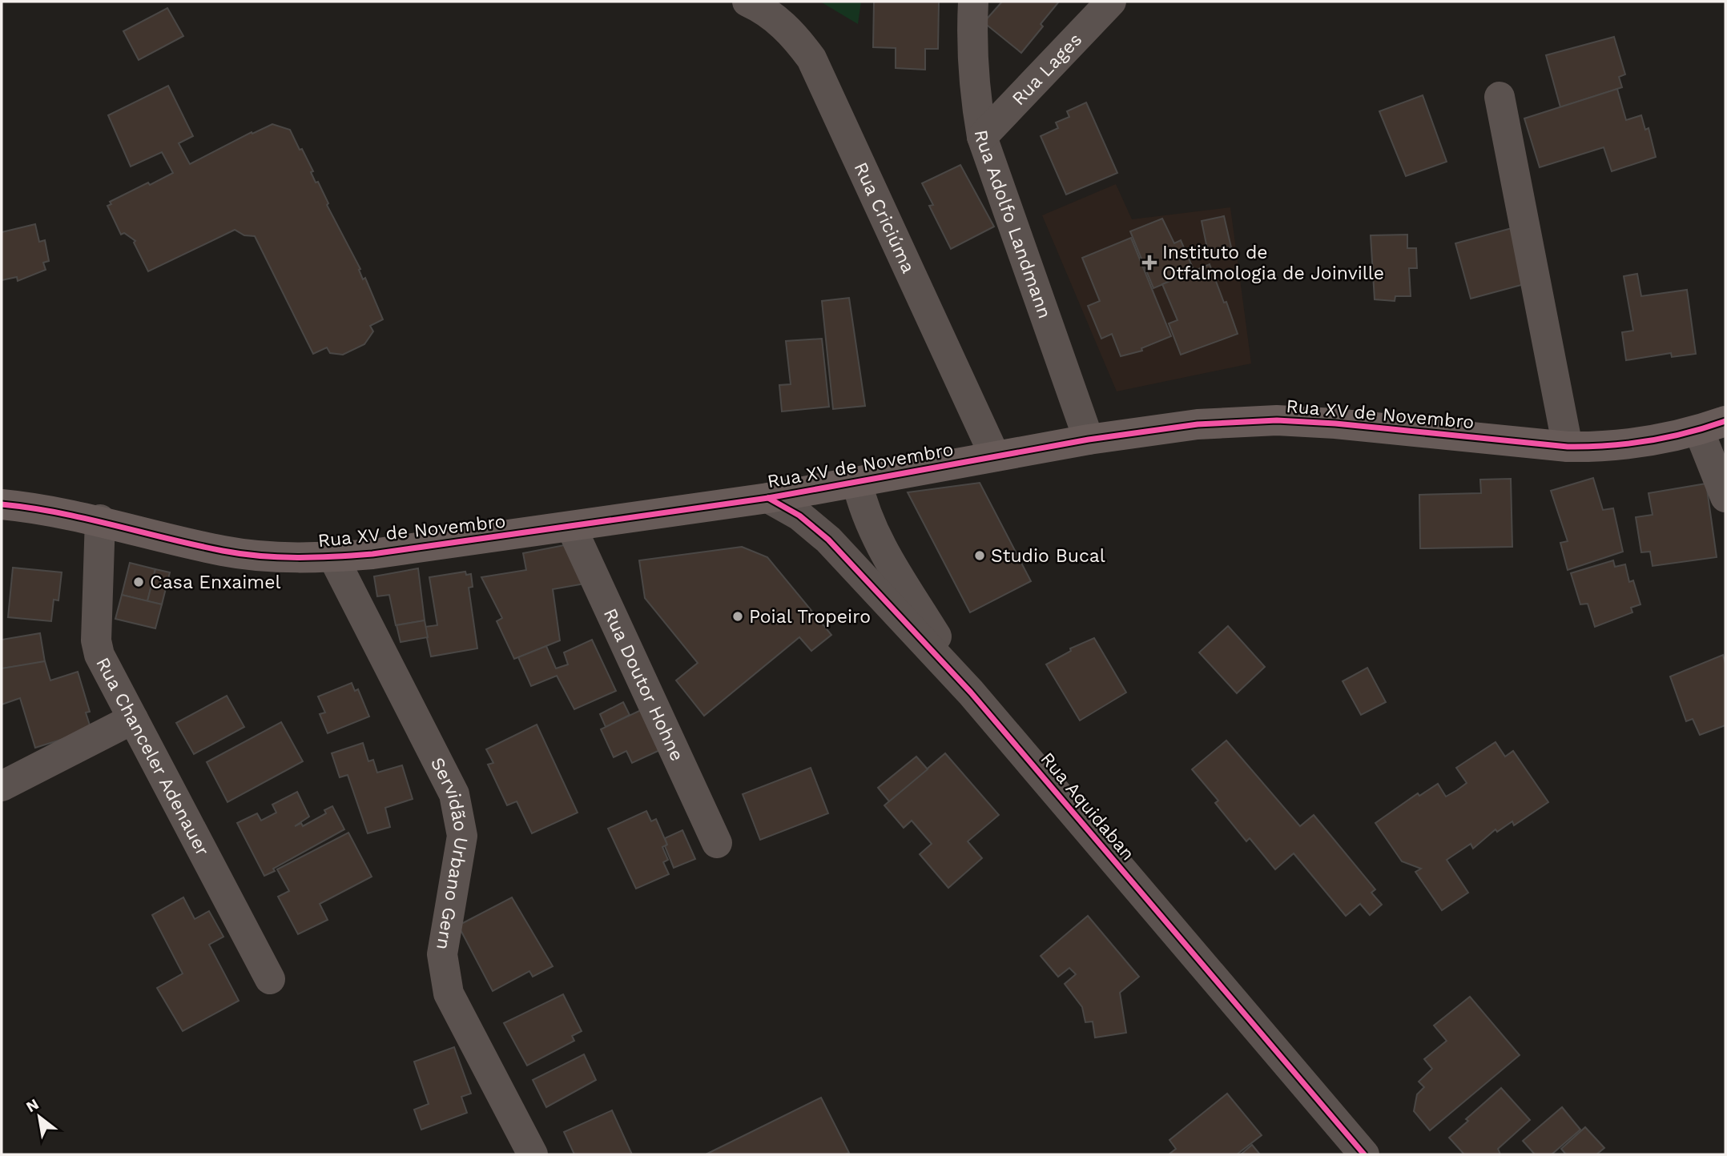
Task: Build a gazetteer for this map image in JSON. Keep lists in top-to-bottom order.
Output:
{
  "streets": {
    "main road": ["Rua XV de Novembro"],
    "street": [
      "Rua Lages",
      "Rua Criciúma",
      "Rua Adolfo Landmann",
      "Rua Doutor Hohne",
      "Rua Chanceler Adenauer",
      "Rua Aquidaban",
      "Servidão Urbano Gern"
    ]
  },
  "crossings": [
    ["Rua Lages", "Rua Adolfo Landmann"],
    ["Rua Criciúma", "Rua XV de Novembro"],
    ["Rua Adolfo Landmann", "Rua XV de Novembro"],
    ["Rua XV de Novembro", "Rua Doutor Hohne"],
    ["Rua XV de Novembro", "Rua Chanceler Adenauer"],
    ["Rua XV de Novembro", "Rua Aquidaban"],
    ["Rua XV de Novembro", "Servidão Urbano Gern"]
  ],
  "places": {
    "health": ["Instituto de Otfalmologia de Joinville"],
    "other": ["Studio Bucal", "Casa Enxaimel", "Poial Tropeiro"]
  },
  "north": "top left"
}
